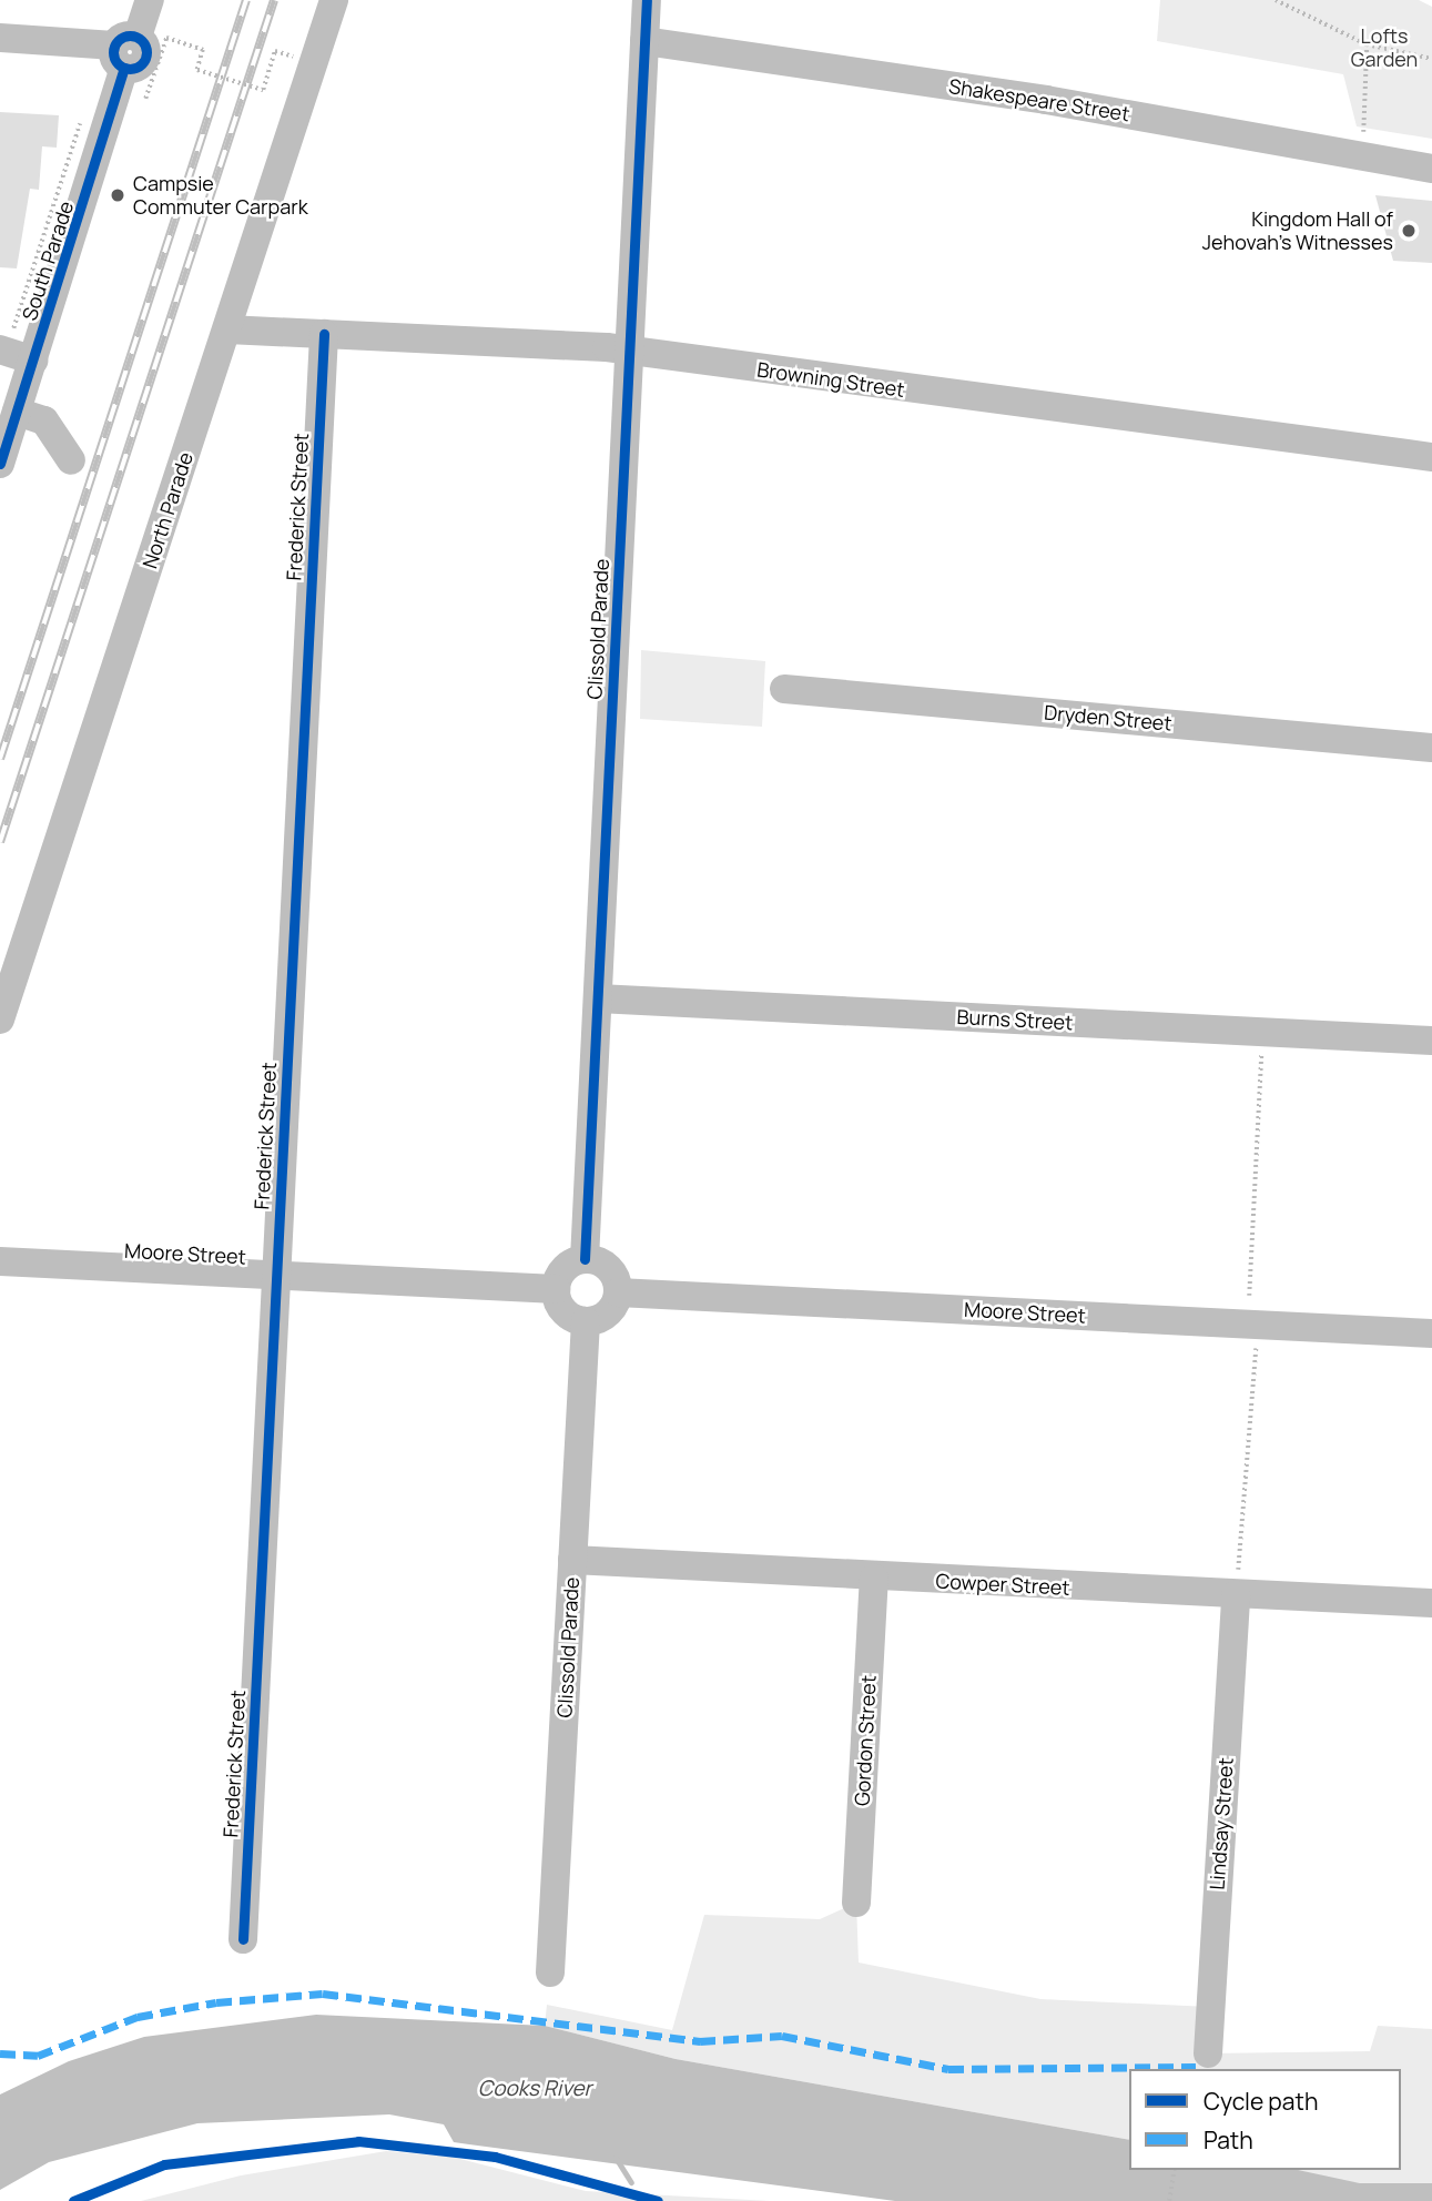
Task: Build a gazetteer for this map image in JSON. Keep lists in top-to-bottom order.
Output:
{
  "streets": {
    "street": [
      "Shakespeare Street",
      "South Parade",
      "Browning Street",
      "Frederick Street",
      "North Parade",
      "Clissold Parade",
      "Dryden Street",
      "Burns Street",
      "Moore Street",
      "Cowper Street",
      "Gordon Street",
      "Lindsay Street"
    ]
  },
  "crossings": [
    ["Shakespeare Street", "Clissold Parade"],
    ["Browning Street", "Frederick Street"],
    ["Browning Street", "North Parade"],
    ["Browning Street", "Clissold Parade"],
    ["Frederick Street", "Moore Street"],
    ["Clissold Parade", "Burns Street"],
    ["Clissold Parade", "Moore Street"],
    ["Clissold Parade", "Cowper Street"],
    ["Cowper Street", "Gordon Street"],
    ["Cowper Street", "Lindsay Street"]
  ],
  "water": ["Cooks River"],
  "parks": ["Lofts Garden"],
  "places": ["Campsie Commuter Carpark", "Kingdom Hall of Jehovah's Witnesses"],
  "legend": ["Cycle path", "Path"]
}
